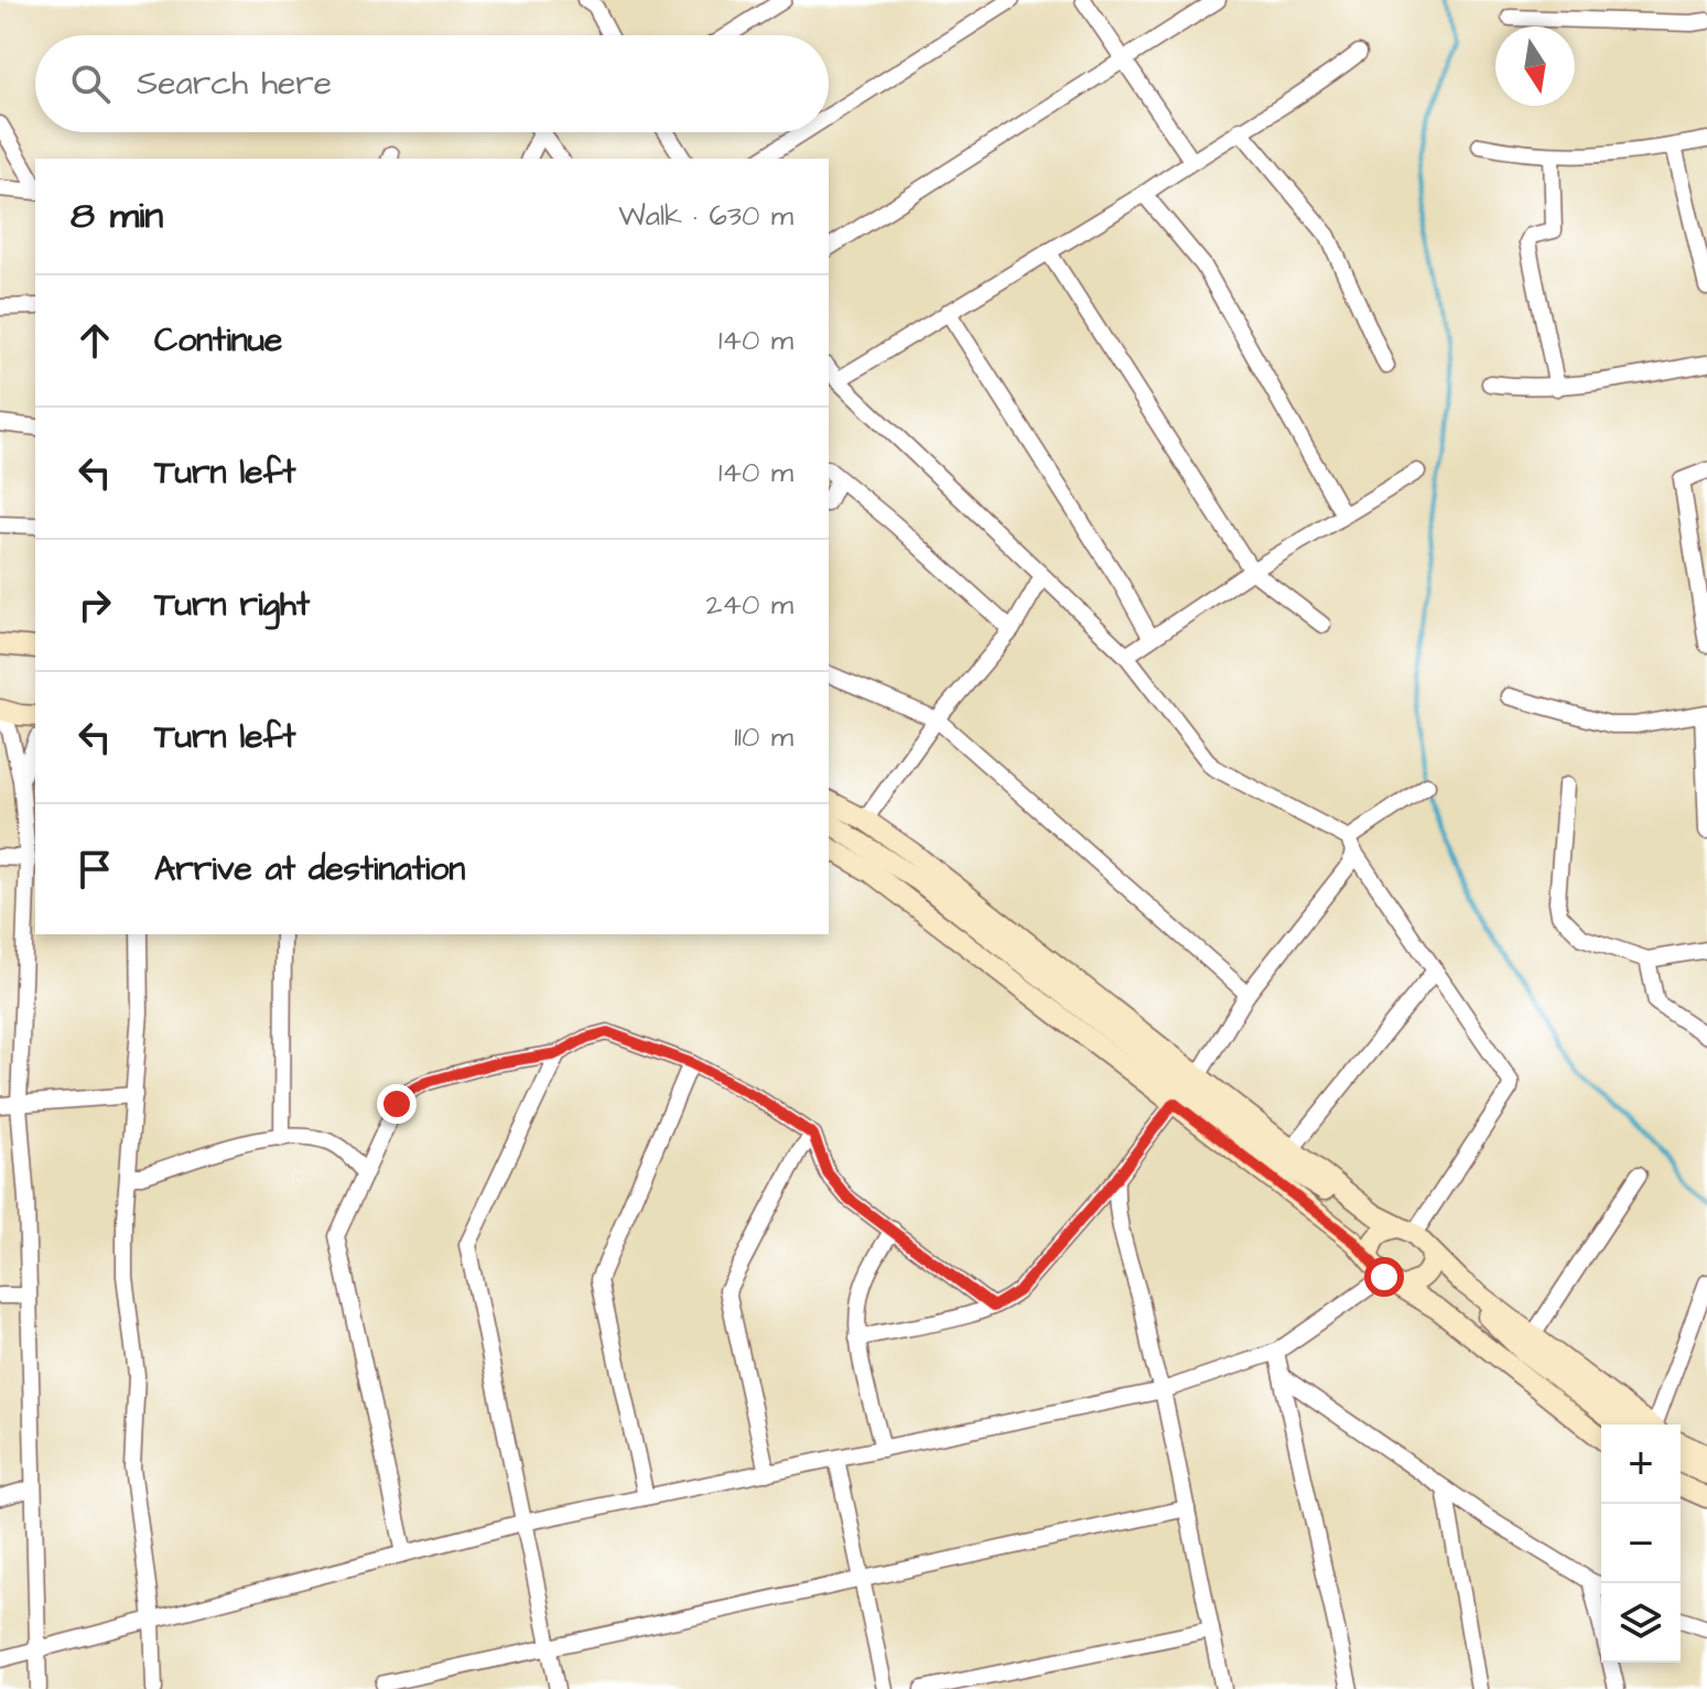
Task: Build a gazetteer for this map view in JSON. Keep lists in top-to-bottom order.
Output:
{
  "north": "bottom",
  "page": {
    "search": "Search here",
    "heading": ["8 min", "Walk · 630 m"],
    "list": [
      ["Continue", "140 m"],
      ["Turn left", "140 m"],
      ["Turn right", "240 m"],
      ["Turn left", "110 m"],
      "Arrive at destination"
    ],
    "map_buttons": ["+", "−"]
  }
}
